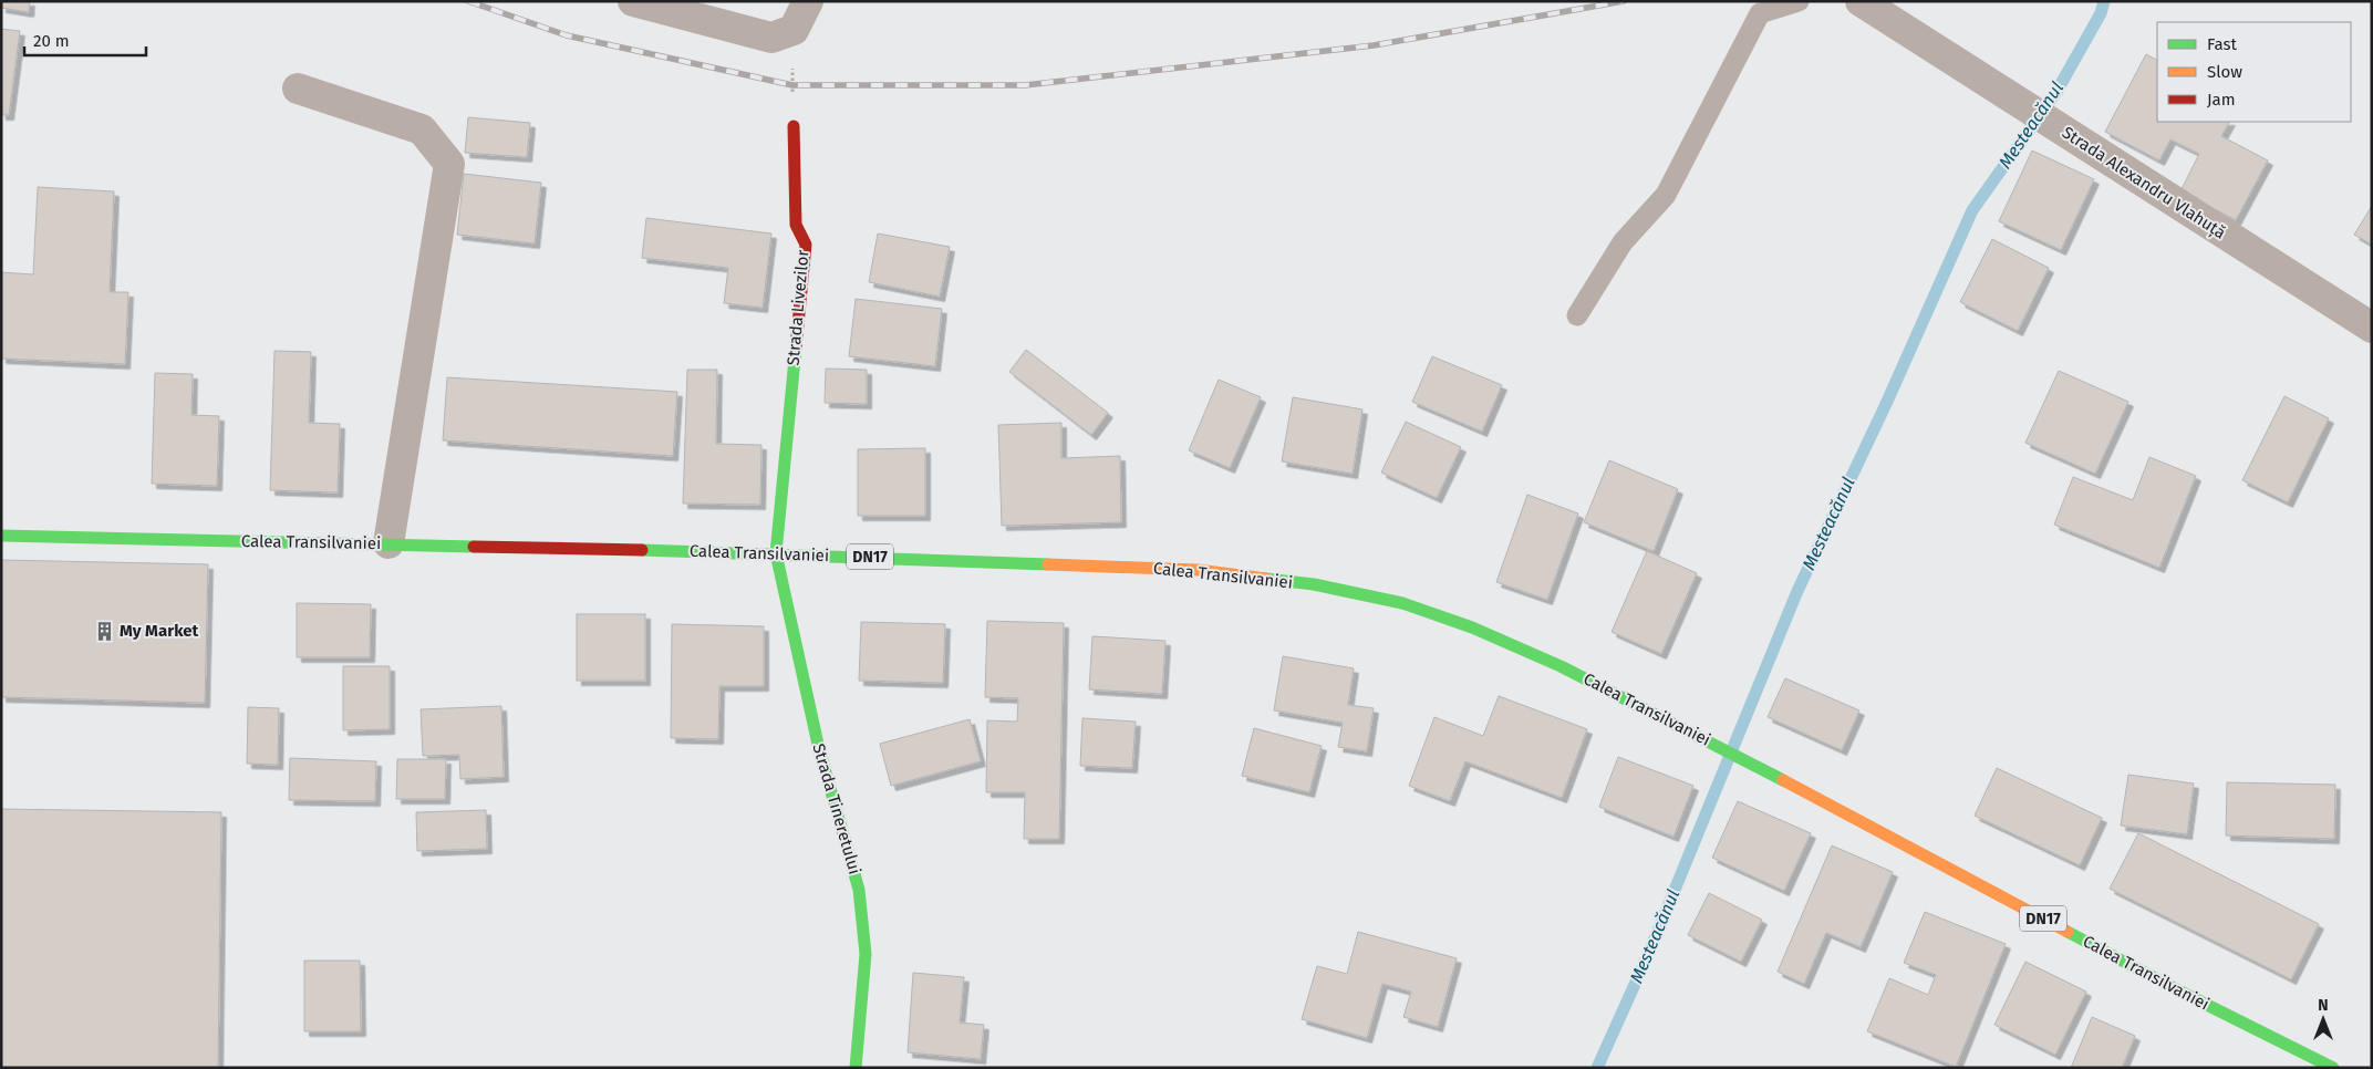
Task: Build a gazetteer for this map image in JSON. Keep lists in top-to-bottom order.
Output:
{
  "streets": {
    "main road": [
      "Strada Livezilor",
      "Calea Transilvaniei",
      "DN17",
      "Strada Tineretului"
    ],
    "street": ["Strada Alexandru Vlahuță"]
  },
  "crossings": [
    ["Strada Livezilor", "Calea Transilvaniei"],
    ["Strada Livezilor", "Strada Tineretului"],
    ["Calea Transilvaniei", "Strada Tineretului"]
  ],
  "water": ["Mesteacănul"],
  "places": {
    "building": ["My Market"]
  },
  "legend": ["Fast", "Slow", "Jam"],
  "scale_bar": "20 m",
  "north": "top"
}
